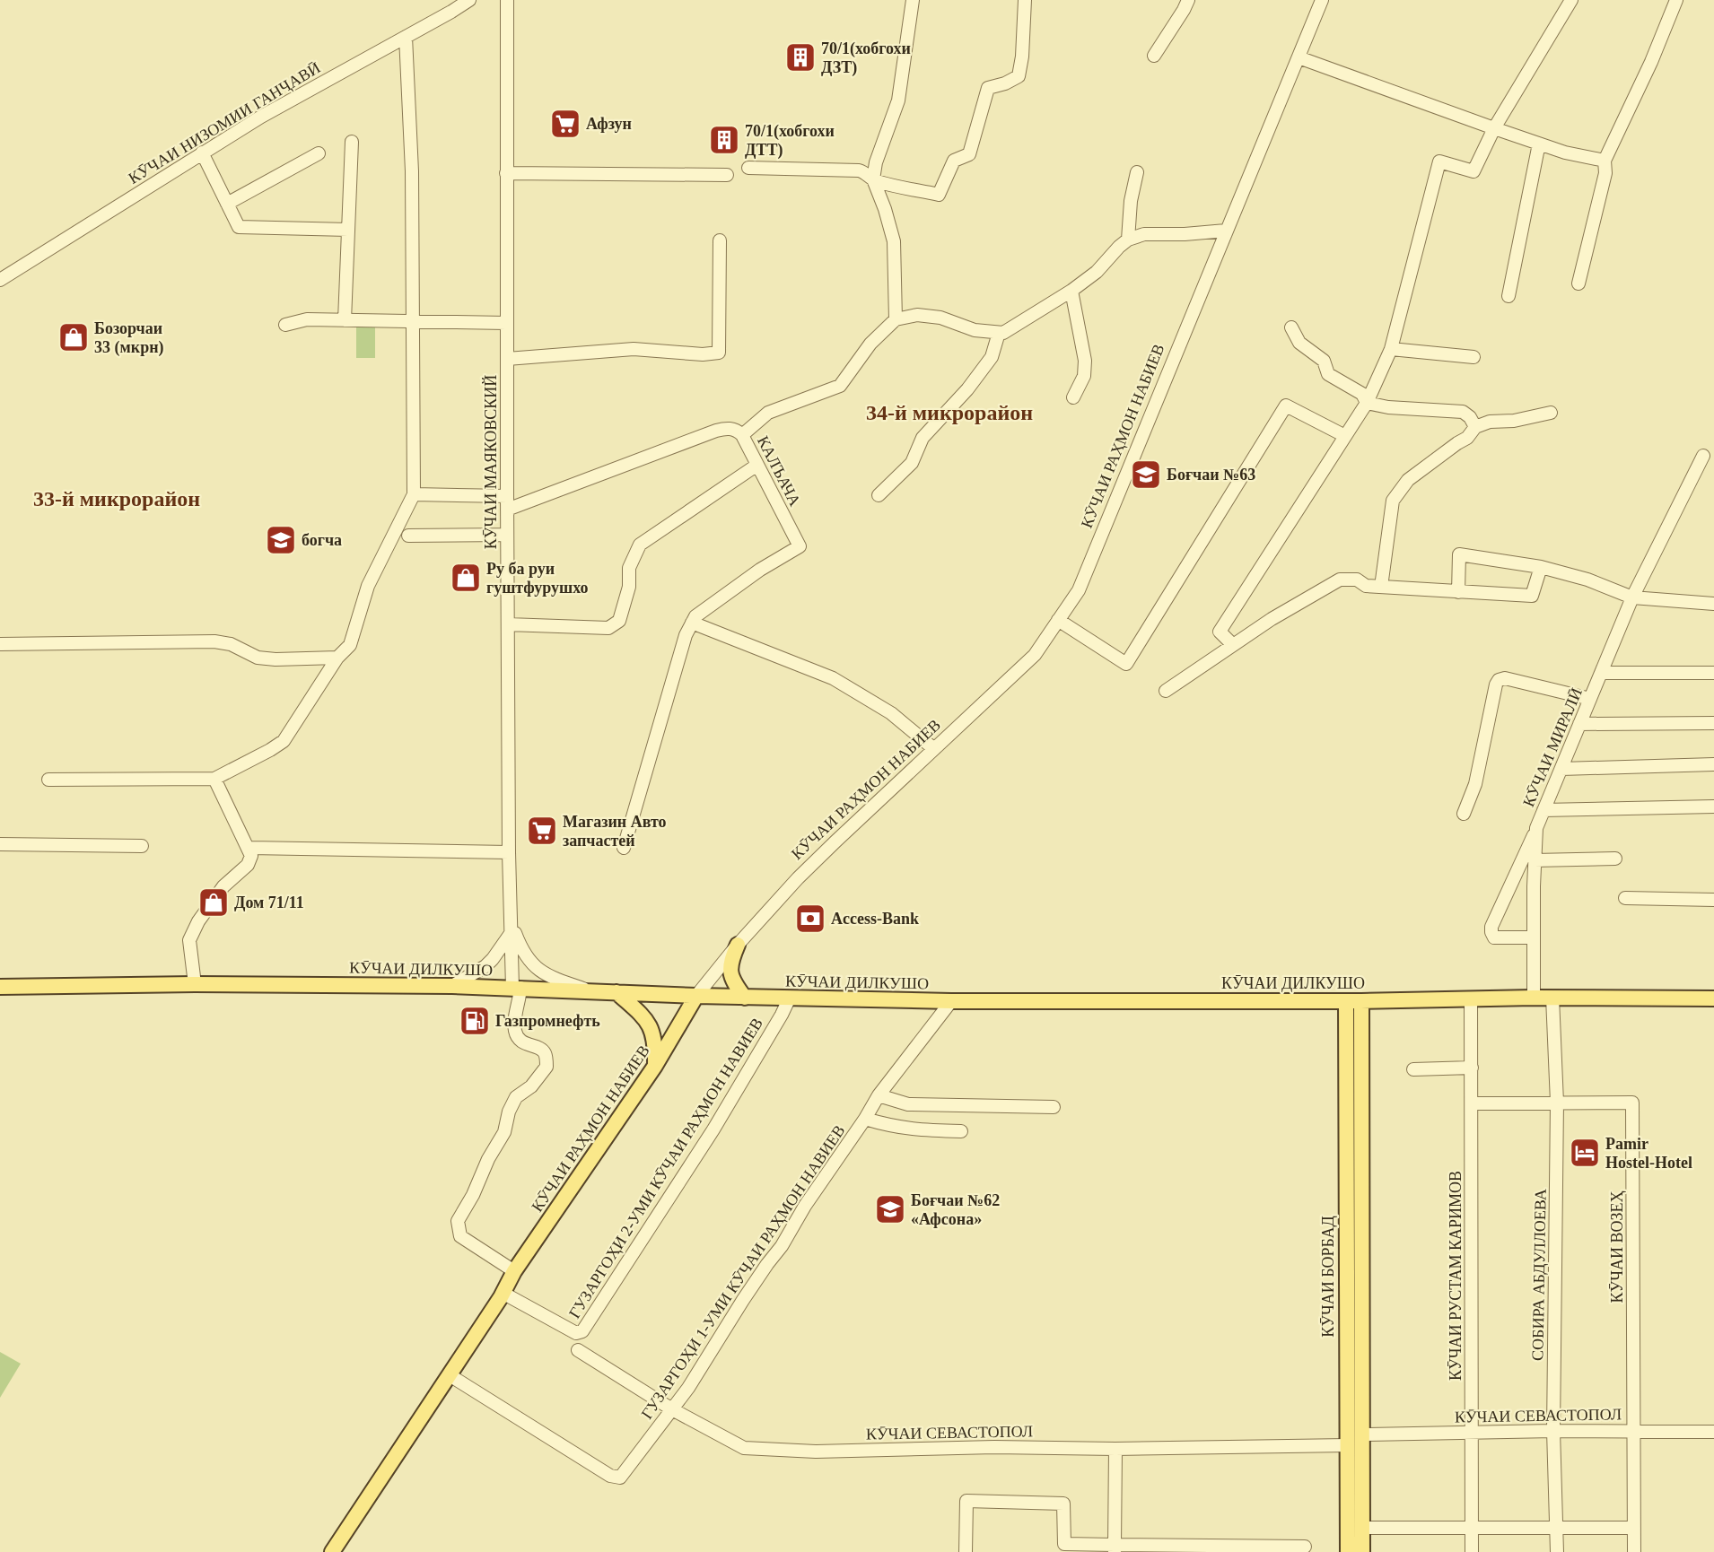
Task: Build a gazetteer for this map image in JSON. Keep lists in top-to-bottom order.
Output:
{
  "streets": {
    "main road": ["КӮЧАИ РАҲМОН НАБИЕВ", "КӮЧАИ ДИЛКУШО", "КӮЧАИ БОРБАД"],
    "street": [
      "КӮЧАИ НИЗОМИИ ГАНҶАВӢ",
      "КӮЧАИ МАЯКОВСКИЙ",
      "КАЛЪАЧА",
      "КӮЧАИ МИРАЛӢ",
      "ГУЗАРГОҲИ 2-УМИ КӮЧАИ РАҲМОН НАВИЕВ",
      "КӮЧАИ ВОЗЕҲ",
      "ГУЗАРГОҲИ 1-УМИ КӮЧАИ РАҲМОН НАВИЕВ",
      "СОБИРА АБДУЛЛОЕВА",
      "КӮЧАИ РУСТАМ КАРИМОВ",
      "КӮЧАИ СЕВАСТОПОЛ"
    ]
  },
  "crossings": [
    ["КӮЧАИ РАҲМОН НАБИЕВ", "КӮЧАИ МАЯКОВСКИЙ"],
    ["КӮЧАИ РАҲМОН НАБИЕВ", "КӮЧАИ ДИЛКУШО"],
    ["КӮЧАИ РАҲМОН НАБИЕВ", "ГУЗАРГОҲИ 2-УМИ КӮЧАИ РАҲМОН НАВИЕВ"],
    ["КӮЧАИ РАҲМОН НАБИЕВ", "ГУЗАРГОҲИ 1-УМИ КӮЧАИ РАҲМОН НАВИЕВ"],
    ["КӮЧАИ МАЯКОВСКИЙ", "КӮЧАИ ДИЛКУШО"],
    ["КӮЧАИ МИРАЛӢ", "КӮЧАИ ДИЛКУШО"],
    ["КӮЧАИ ДИЛКУШО", "ГУЗАРГОҲИ 2-УМИ КӮЧАИ РАҲМОН НАВИЕВ"],
    ["КӮЧАИ ДИЛКУШО", "ГУЗАРГОҲИ 1-УМИ КӮЧАИ РАҲМОН НАВИЕВ"],
    ["КӮЧАИ ДИЛКУШО", "СОБИРА АБДУЛЛОЕВА"],
    ["КӮЧАИ ДИЛКУШО", "КӮЧАИ РУСТАМ КАРИМОВ"],
    ["КӮЧАИ ДИЛКУШО", "КӮЧАИ БОРБАД"],
    ["КӮЧАИ ВОЗЕҲ", "СОБИРА АБДУЛЛОЕВА"],
    ["КӮЧАИ ВОЗЕҲ", "КӮЧАИ РУСТАМ КАРИМОВ"],
    ["КӮЧАИ ВОЗЕҲ", "КӮЧАИ СЕВАСТОПОЛ"],
    ["ГУЗАРГОҲИ 1-УМИ КӮЧАИ РАҲМОН НАВИЕВ", "КӮЧАИ СЕВАСТОПОЛ"],
    ["СОБИРА АБДУЛЛОЕВА", "КӮЧАИ СЕВАСТОПОЛ"],
    ["КӮЧАИ РУСТАМ КАРИМОВ", "КӮЧАИ СЕВАСТОПОЛ"],
    ["КӮЧАИ БОРБАД", "КӮЧАИ СЕВАСТОПОЛ"]
  ],
  "districts": ["34-й микрорайон", "33-й микрорайон"],
  "places": {
    "building": ["70/1(хобгохи ДЗТ)", "70/1(хобгохи ДТТ)"],
    "supermarket": ["Афзун", "Магазин Авто запчастей"],
    "shop": ["Бозорчаи 33 (мкрн)", "Ру ба руи гуштфурушхо", "Дом 71/11"],
    "school or university": ["Боғчаи №63", "богча", "Боғчаи №62 «Афсона»"],
    "bank": ["Access-Bank"],
    "fuel station": ["Газпромнефть"],
    "hotel": ["Pamir Hostel-Hotel"]
  }
}
